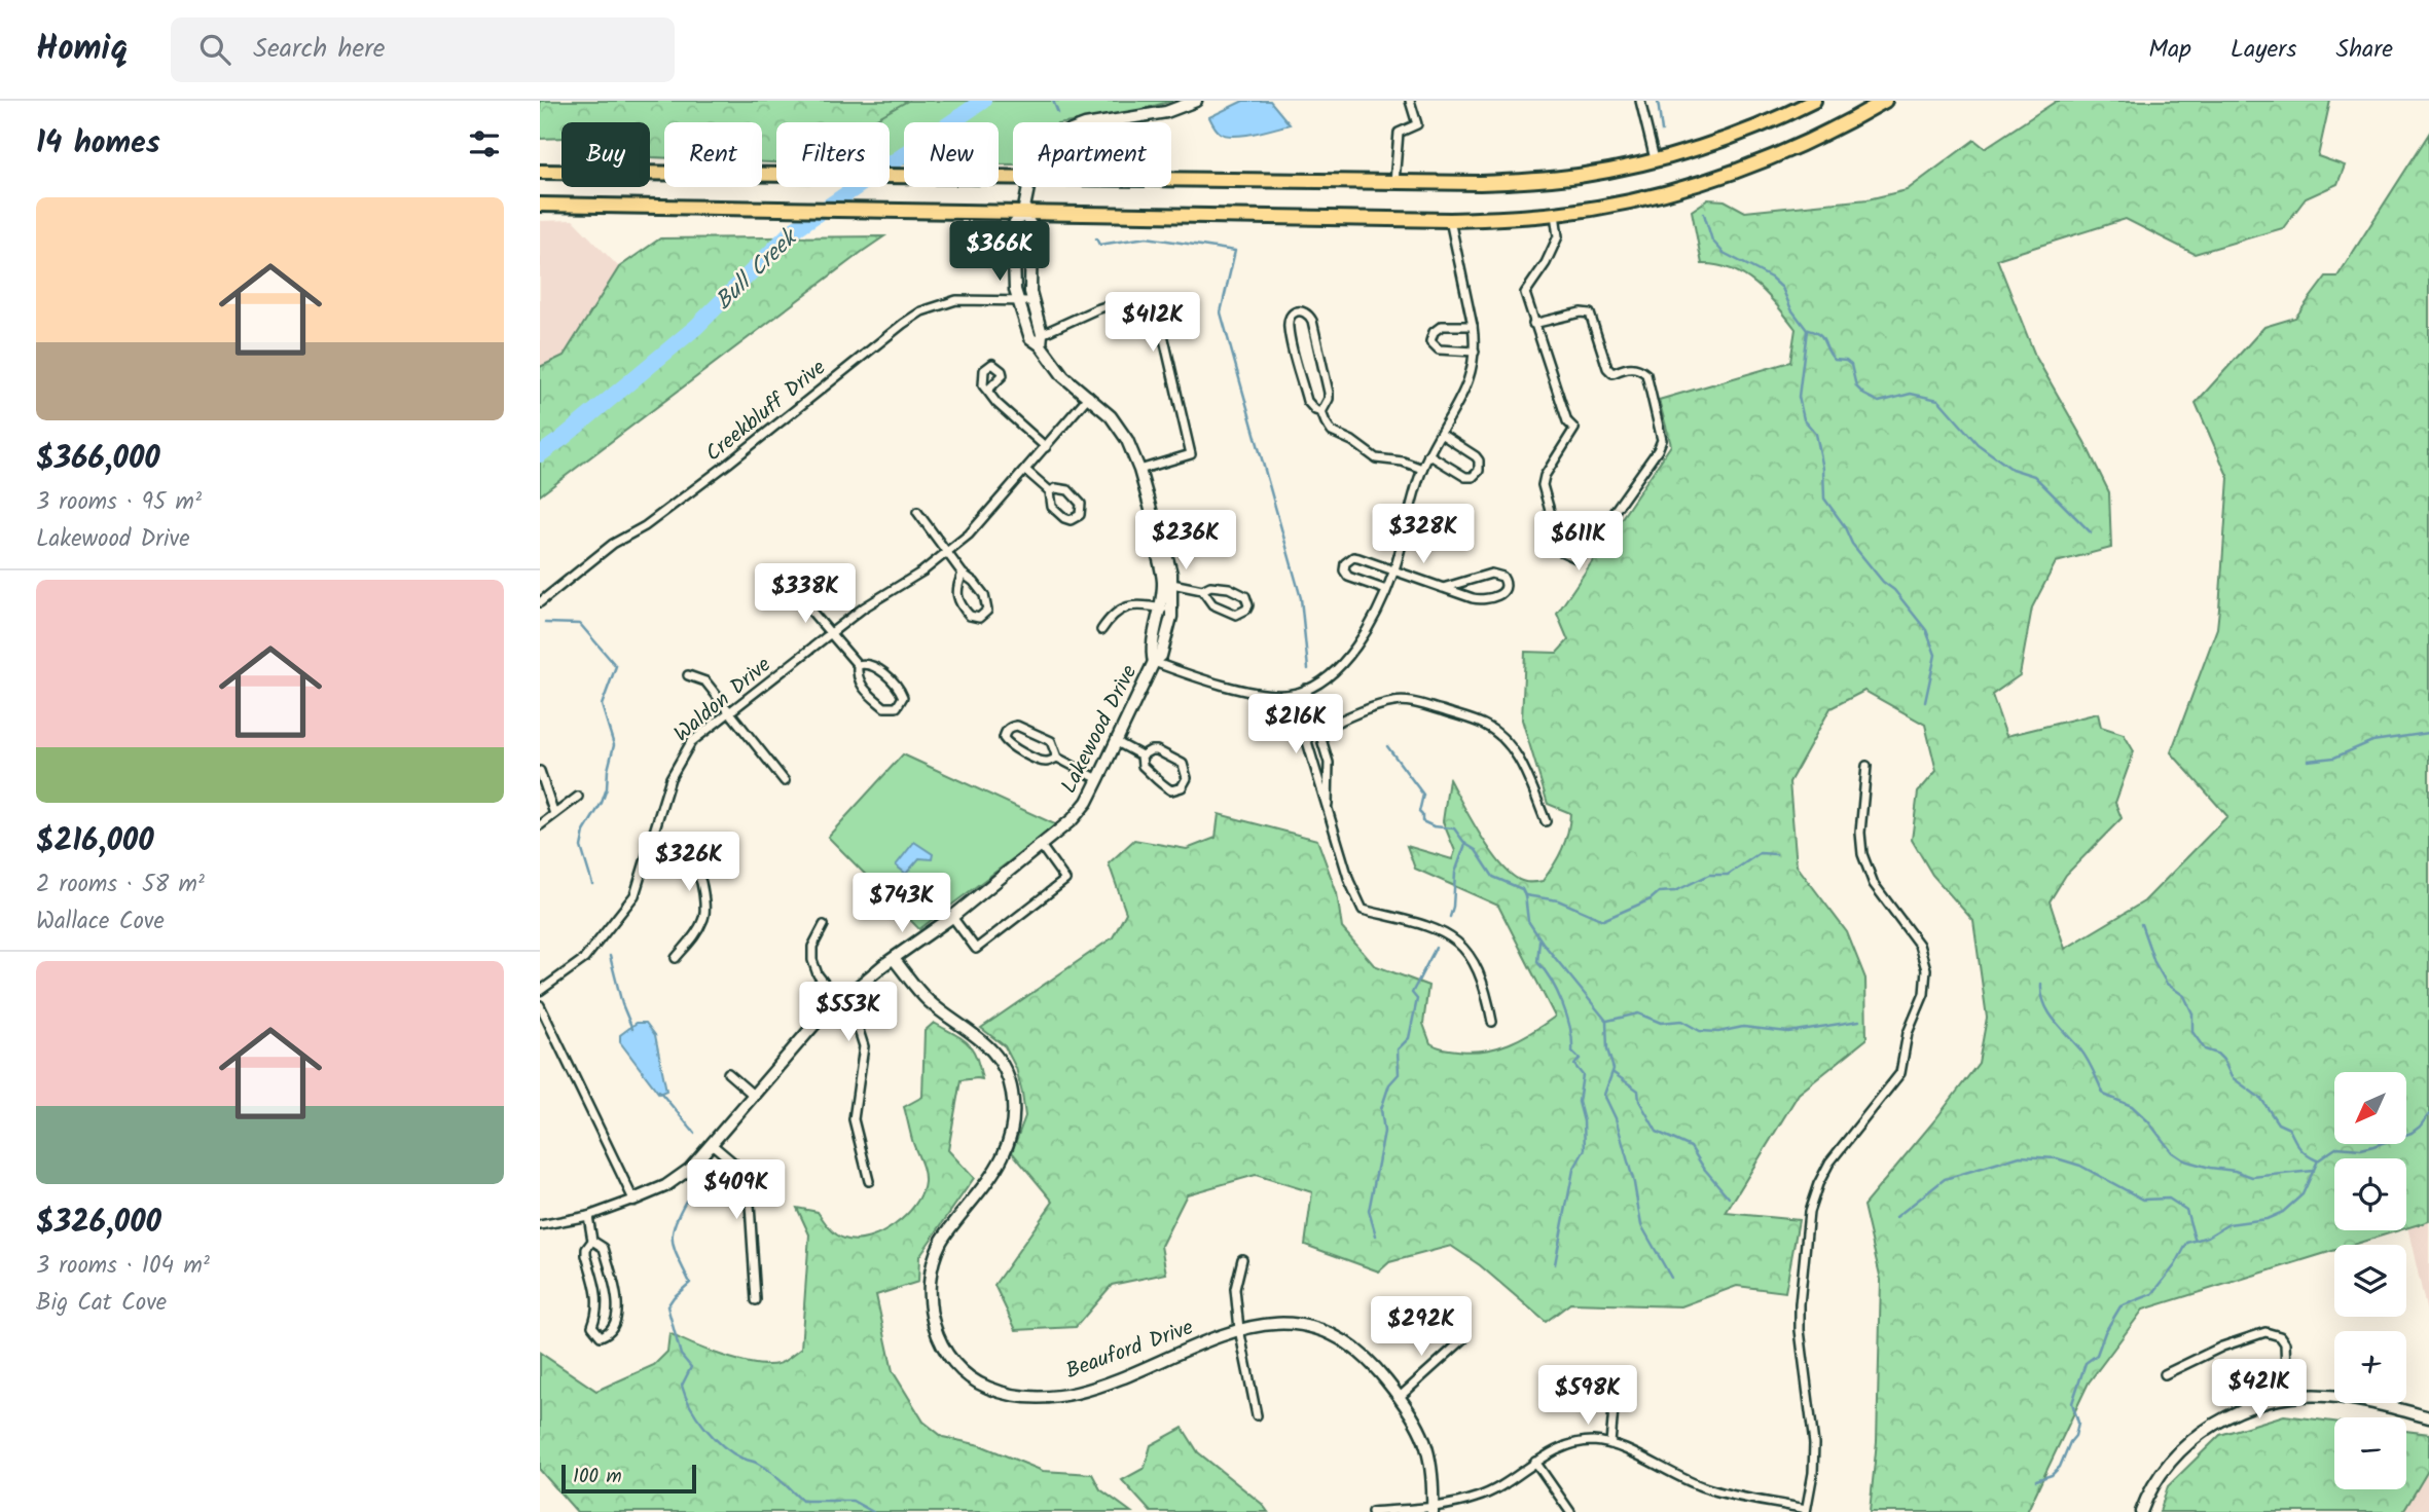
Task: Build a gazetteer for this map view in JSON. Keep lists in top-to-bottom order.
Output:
{
  "streets": {
    "street": [
      "Creekbluff Drive",
      "Waldon Drive",
      "Lakewood Drive",
      "Beauford Drive"
    ]
  },
  "crossings": [
    ["Creekbluff Drive", "Lakewood Drive"],
    ["Waldon Drive", "Lakewood Drive"],
    ["Lakewood Drive", "Beauford Drive"]
  ],
  "water": ["Bull Creek"],
  "scale_bar": "100 m",
  "north": "bottom left",
  "page": {
    "header": "Homiq",
    "search": "Search here",
    "nav": ["Map", "Layers", "Share"],
    "heading": "14 homes",
    "chip": [
      "Buy",
      "Rent",
      "Filters",
      "New",
      "Apartment"
    ],
    "list": [
      {
        "name": "$366,000",
        "note": "3 rooms · 95 m² · Lakewood Drive"
      },
      {
        "name": "$216,000",
        "note": "2 rooms · 58 m² · Wallace Cove"
      },
      {
        "name": "$326,000",
        "note": "3 rooms · 104 m² · Big Cat Cove"
      }
    ],
    "price": [
      "$366K",
      "$412K",
      "$328K",
      "$236K",
      "$611K",
      "$338K",
      "$216K",
      "$326K",
      "$743K",
      "$553K",
      "$409K",
      "$292K",
      "$421K",
      "$598K"
    ],
    "map_buttons": ["+", "−"],
    "scale": "100 m"
  }
}
